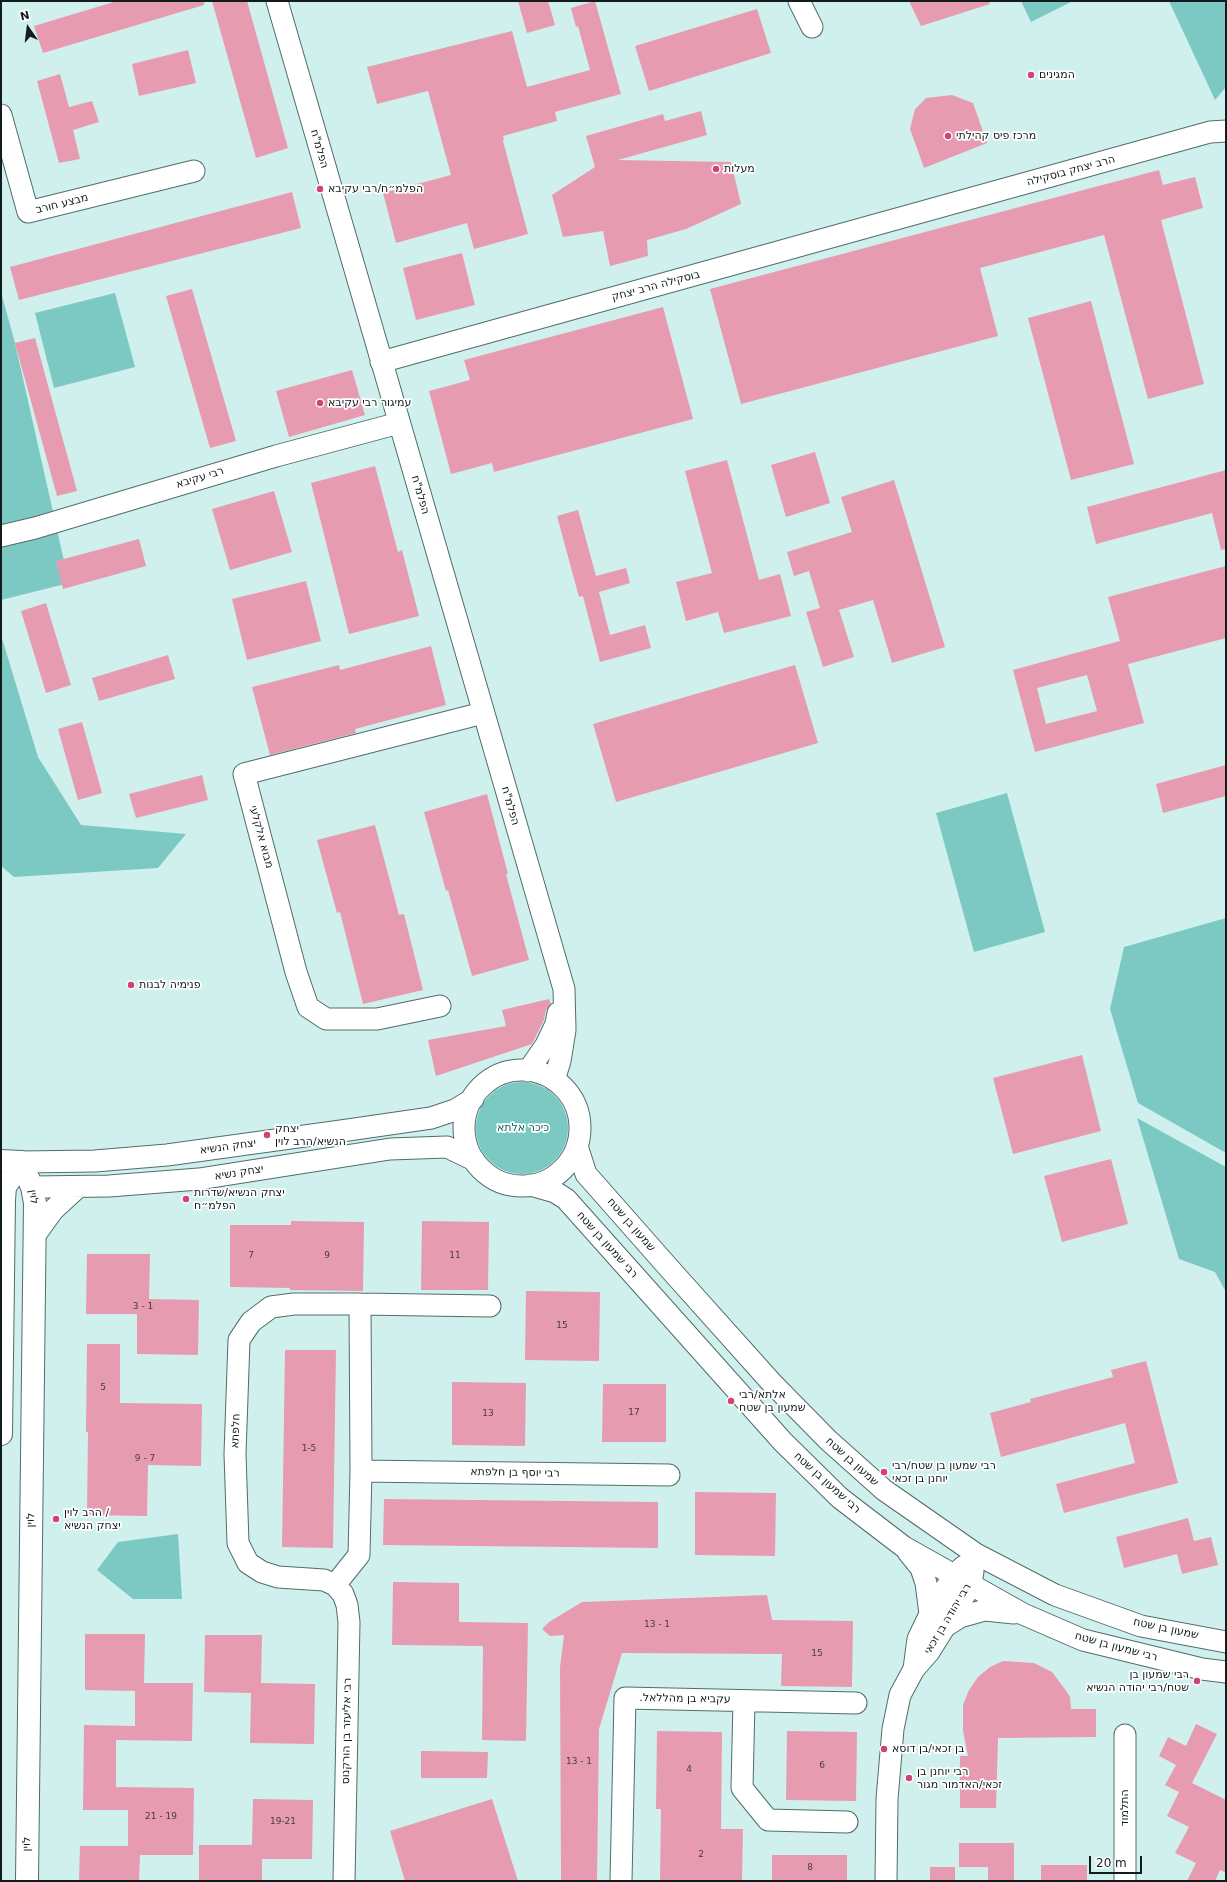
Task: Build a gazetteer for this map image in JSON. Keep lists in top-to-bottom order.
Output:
{
  "streets": {
    "main road": ["יצחק נשיא", "לוין"],
    "street": [
      "הפלמ\"ח",
      "הרב יצחק בוסקילה",
      "מבצע חורב",
      "בוסקילה הרב יצחק",
      "רבי עקיבא",
      "מבוא אלקלעי",
      "יצחק הנשיא",
      "שמעון בן שטח",
      "רבי שמעון בן שטח",
      "חלפתא",
      "רבי יוסף בן חלפתא",
      "רבי יהודה בן זכאי",
      ".עקביא בן מהללאל",
      "רבי אליעזר בן הורקנוס",
      "התלמוד"
    ]
  },
  "crossings": [
    ["הפלמ\"ח", "בוסקילה הרב יצחק"],
    ["הפלמ\"ח", "רבי עקיבא"],
    ["הפלמ\"ח", "מבוא אלקלעי"],
    ["הפלמ\"ח", "יצחק הנשיא"],
    ["הפלמ\"ח", "יצחק נשיא"],
    ["הפלמ\"ח", "שמעון בן שטח"],
    ["הפלמ\"ח", "רבי שמעון בן שטח"],
    ["הרב יצחק בוסקילה", "בוסקילה הרב יצחק"],
    ["יצחק הנשיא", "יצחק נשיא"],
    ["יצחק הנשיא", "לוין"],
    ["יצחק הנשיא", "שמעון בן שטח"],
    ["יצחק הנשיא", "רבי שמעון בן שטח"],
    ["יצחק נשיא", "לוין"],
    ["יצחק נשיא", "שמעון בן שטח"],
    ["יצחק נשיא", "רבי שמעון בן שטח"],
    ["שמעון בן שטח", "רבי שמעון בן שטח"],
    ["שמעון בן שטח", "רבי יהודה בן זכאי"],
    ["רבי שמעון בן שטח", "רבי יהודה בן זכאי"],
    ["חלפתא", "רבי אליעזר בן הורקנוס"]
  ],
  "parks": ["כיכר אלתא"],
  "places": [
    "המגינים",
    "מרכז פיס קהילתי",
    "מעלות",
    "הפלמ״ח/רבי עקיבא",
    "עמיגור רבי עקיבא",
    "פנימיה לבנות",
    "יצחק הנשיא/הרב לוין",
    "יצחק הנשיא/שדרות הפלמ״ח",
    "אלתא/רבי שמעון בן שטח",
    "רבי שמעון בן שטח/רבי יוחנן בן זכאי",
    "הרב לוין / יצחק הנשיא",
    "רבי שמעון בן שטח/רבי יהודה הנשיא",
    "בן זכאי/בן דוסא",
    "רבי יוחנן בן זכאי/האדמור מגור"
  ],
  "house_numbers": [
    "7",
    "9",
    "11",
    "3 - 1",
    "15",
    "5",
    "17",
    "13",
    "1-5",
    "9 - 7",
    "13 - 1",
    "15",
    "13 - 1",
    "6",
    "4",
    "21 - 19",
    "19-21",
    "2",
    "8"
  ],
  "scale_bar": "20 m",
  "north": "top"
}
